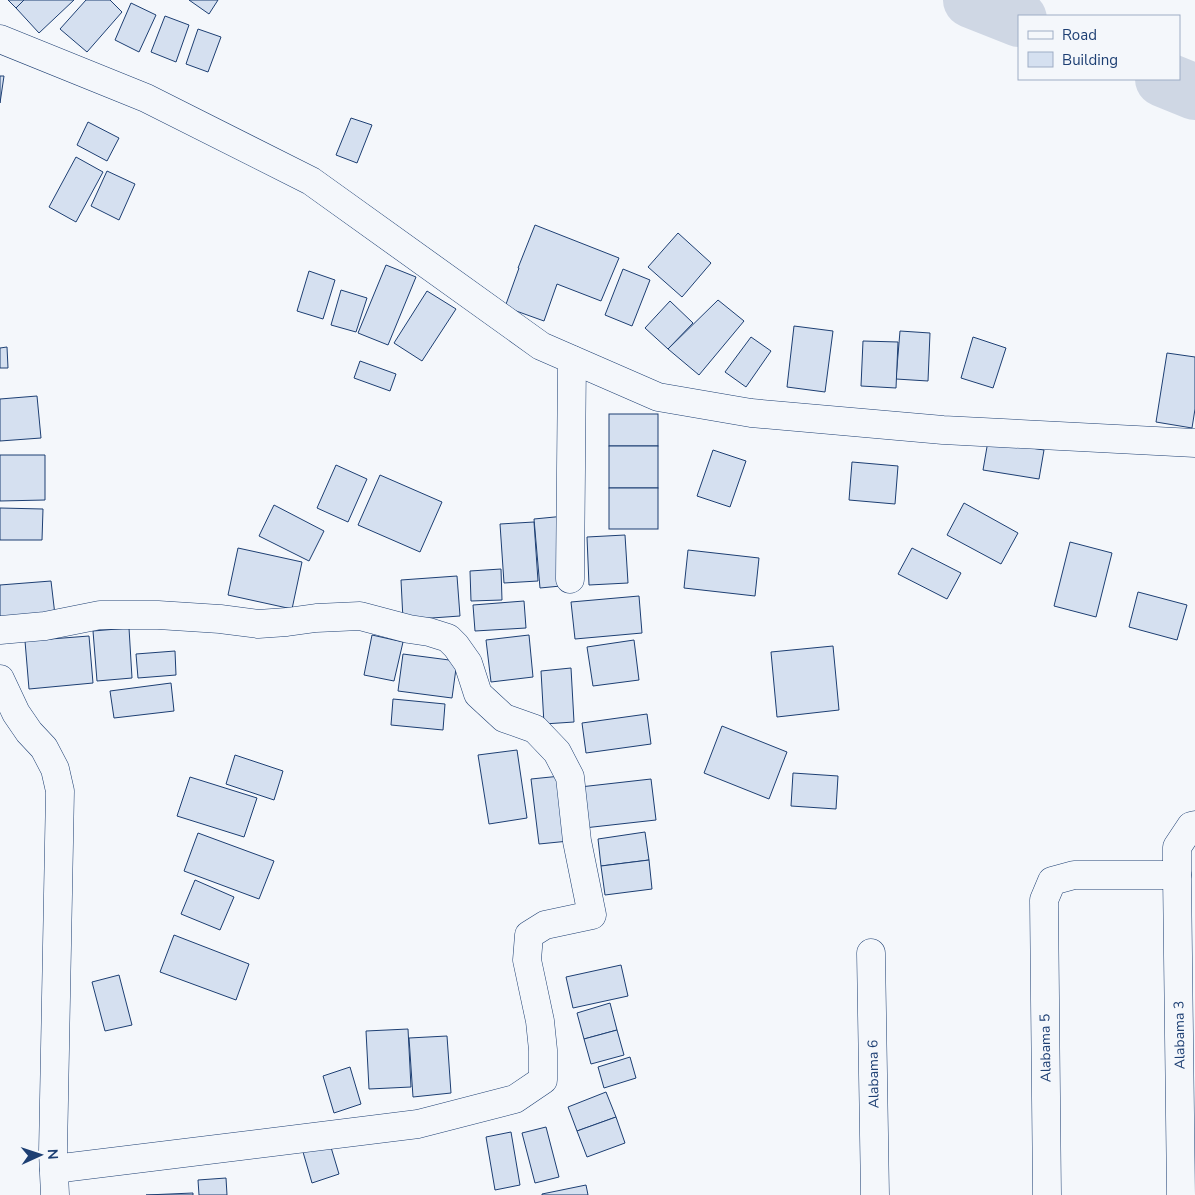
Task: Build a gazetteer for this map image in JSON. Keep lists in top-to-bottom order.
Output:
{
  "streets": {
    "street": ["Alabama 3", "Alabama 5", "Alabama 6"]
  },
  "crossings": [
    ["Alabama 3", "Alabama 5"]
  ],
  "legend": ["Road", "Building"],
  "north": "right"
}
